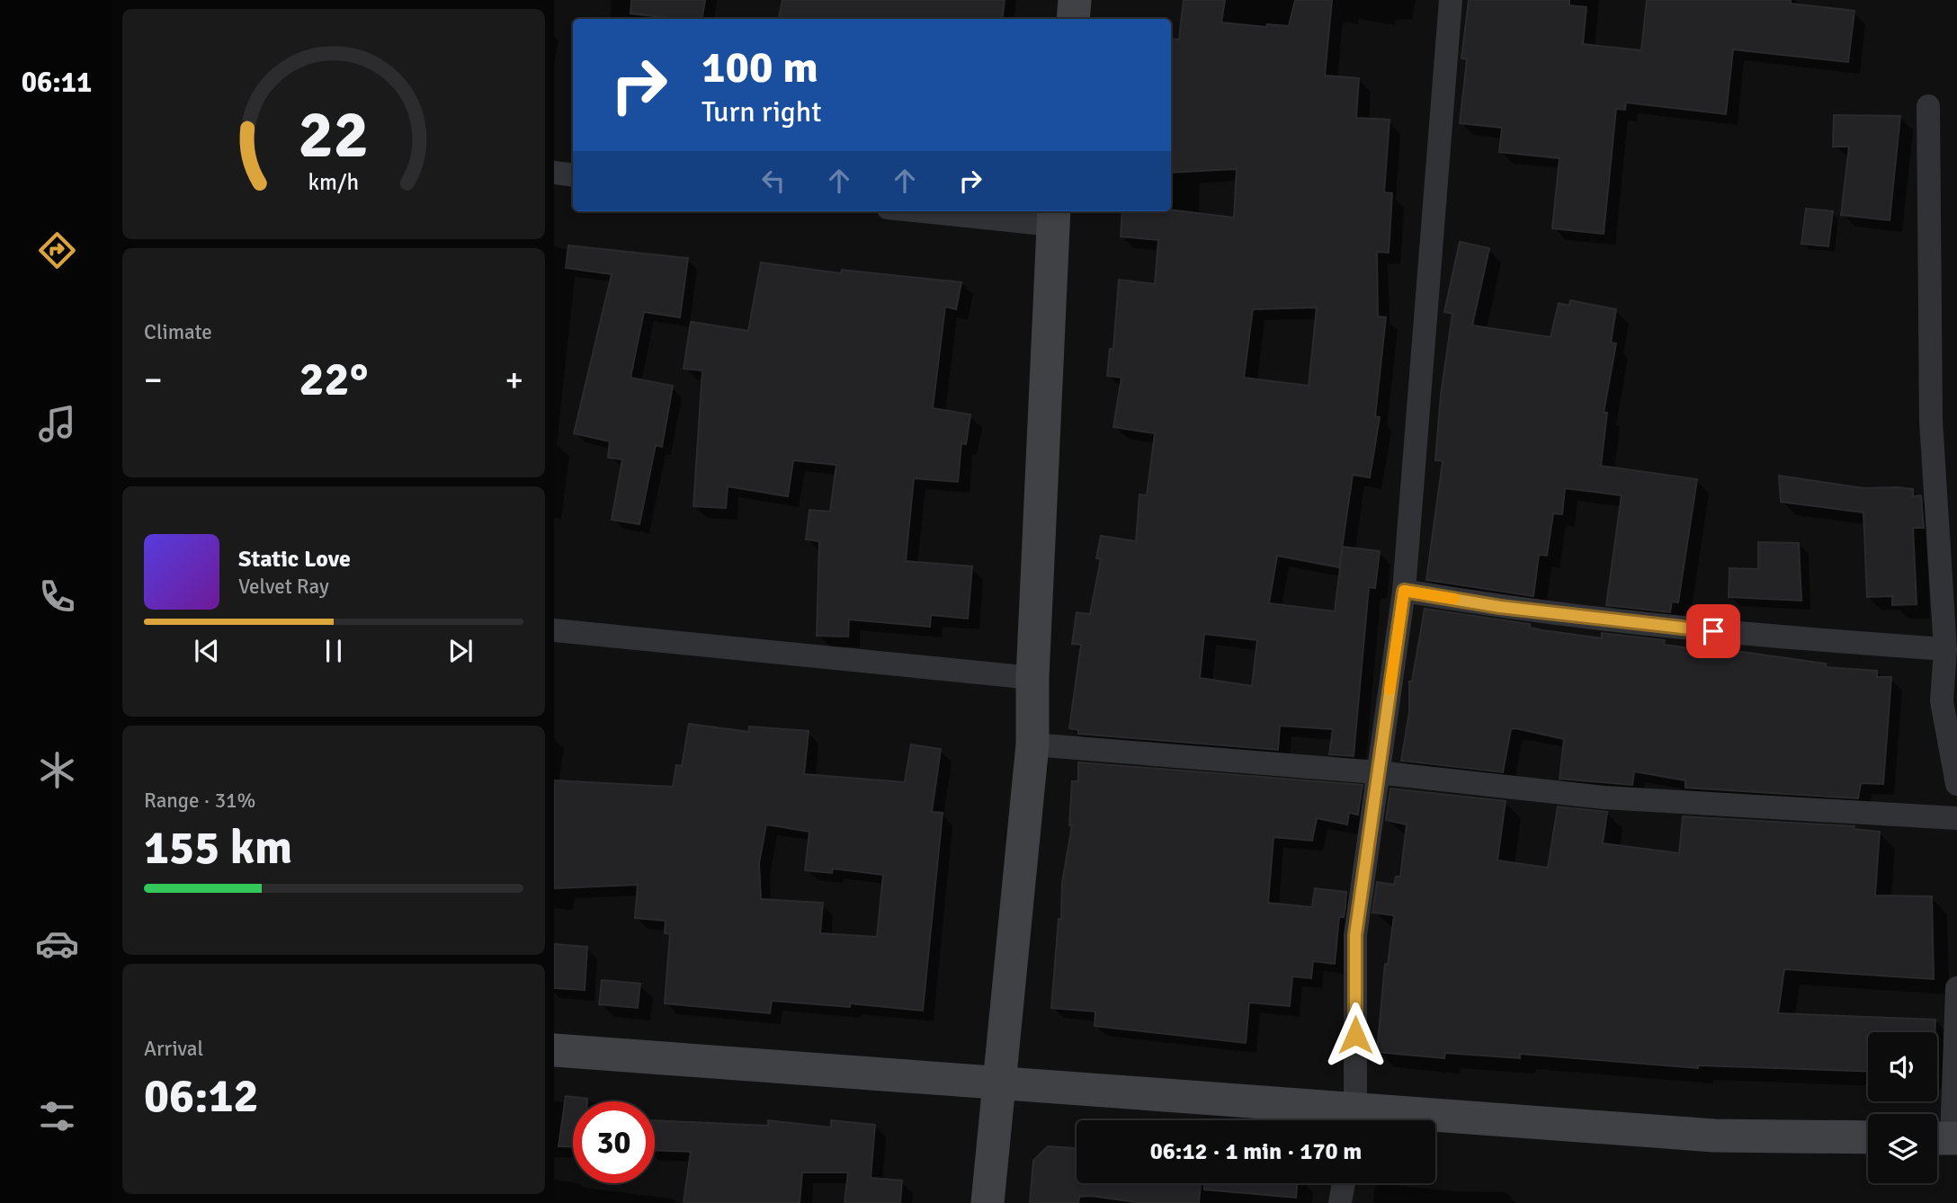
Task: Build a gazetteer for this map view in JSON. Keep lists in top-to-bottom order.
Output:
{
  "page": {
    "tabs": "06:11",
    "turn": ["100 m", "Turn right"],
    "tile": [
      "Climate",
      ["Range · 31%", "155 km"],
      ["Arrival", "06:12"]
    ],
    "heat": ["−", "22°", "+"],
    "song": ["Static Love", "Velvet Ray"],
    "limit": "30",
    "trip": "06:12 · 1 min · 170 m",
    "gauge": ["22", "km/h"]
  }
}
